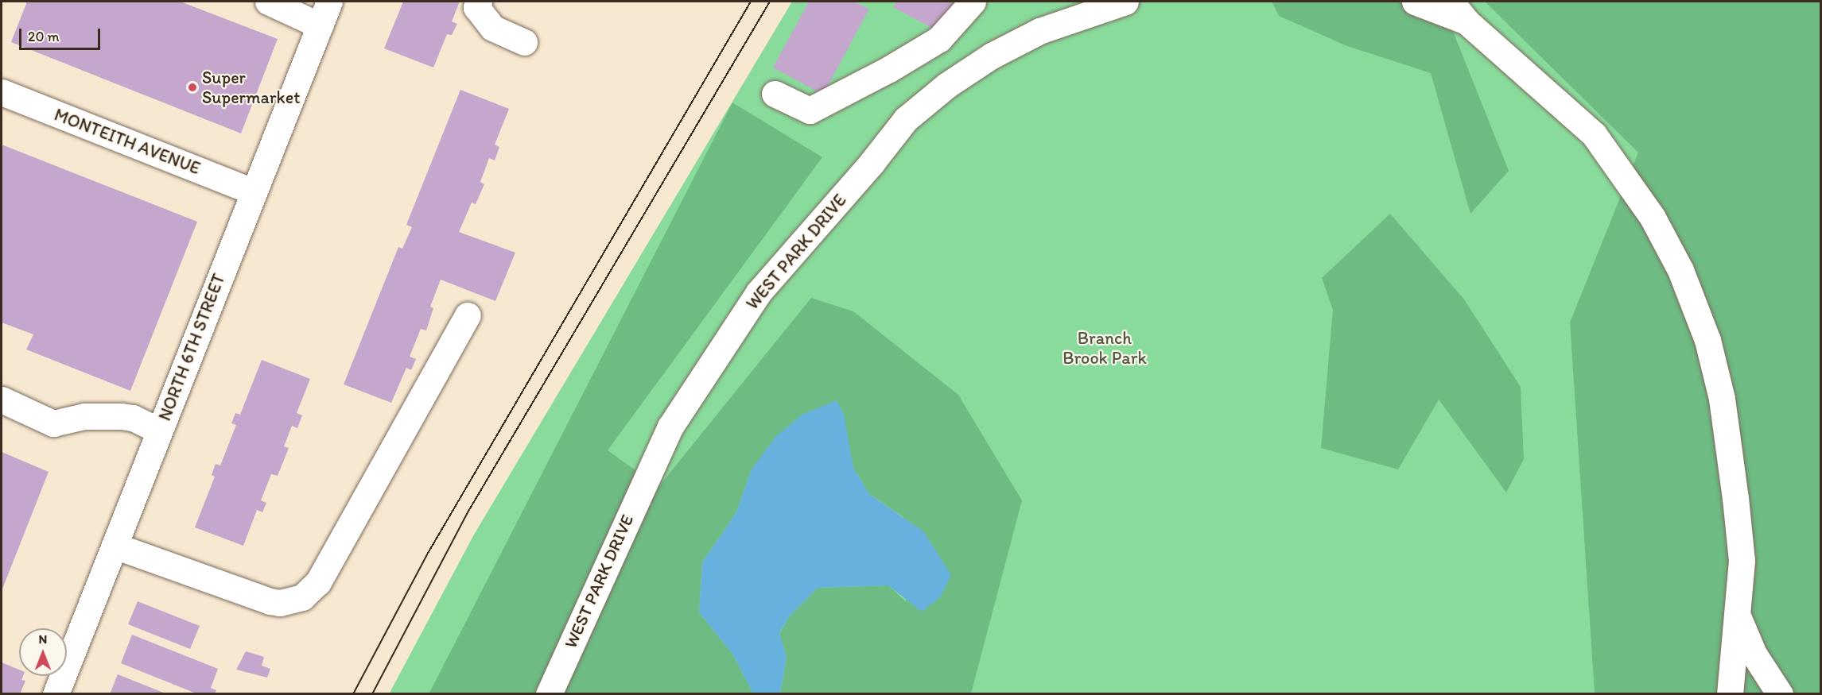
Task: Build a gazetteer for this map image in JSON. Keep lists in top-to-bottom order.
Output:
{
  "streets": {
    "street": ["MONTEITH AVENUE", "WEST PARK DRIVE", "NORTH 6TH STREET"]
  },
  "crossings": [
    ["MONTEITH AVENUE", "NORTH 6TH STREET"]
  ],
  "parks": ["Branch Brook Park"],
  "places": ["Super Supermarket"],
  "scale_bar": "20 m",
  "north": "top"
}
